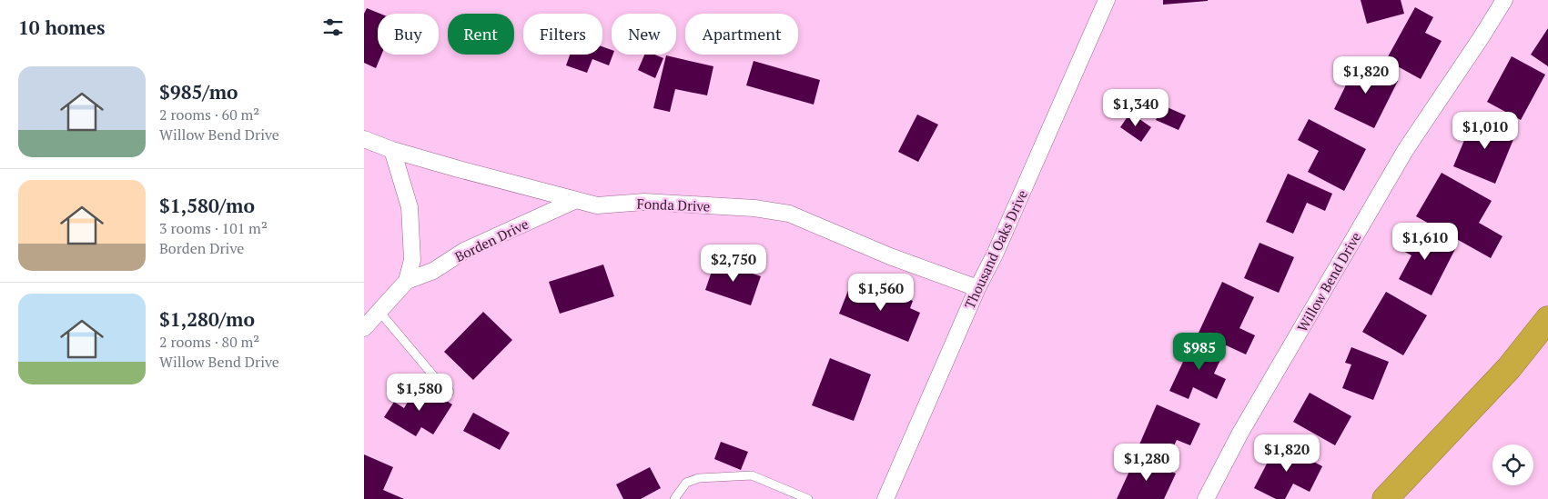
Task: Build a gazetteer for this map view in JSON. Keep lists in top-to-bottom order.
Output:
{
  "streets": {
    "street": [
      "Fonda Drive",
      "Borden Drive",
      "Thousand Oaks Drive",
      "Willow Bend Drive"
    ]
  },
  "crossings": [
    ["Fonda Drive", "Borden Drive"],
    ["Fonda Drive", "Thousand Oaks Drive"]
  ],
  "page": {
    "heading": "10 homes",
    "chip": [
      "Buy",
      "Rent",
      "Filters",
      "New",
      "Apartment"
    ],
    "list": [
      {
        "name": "$985/mo",
        "note": "2 rooms · 60 m² · Willow Bend Drive"
      },
      {
        "name": "$1,580/mo",
        "note": "3 rooms · 101 m² · Borden Drive"
      },
      {
        "name": "$1,280/mo",
        "note": "2 rooms · 80 m² · Willow Bend Drive"
      }
    ],
    "price": [
      "$1,820",
      "$1,340",
      "$1,010",
      "$1,610",
      "$2,750",
      "$1,560",
      "$985",
      "$1,580",
      "$1,820",
      "$1,280"
    ]
  }
}
